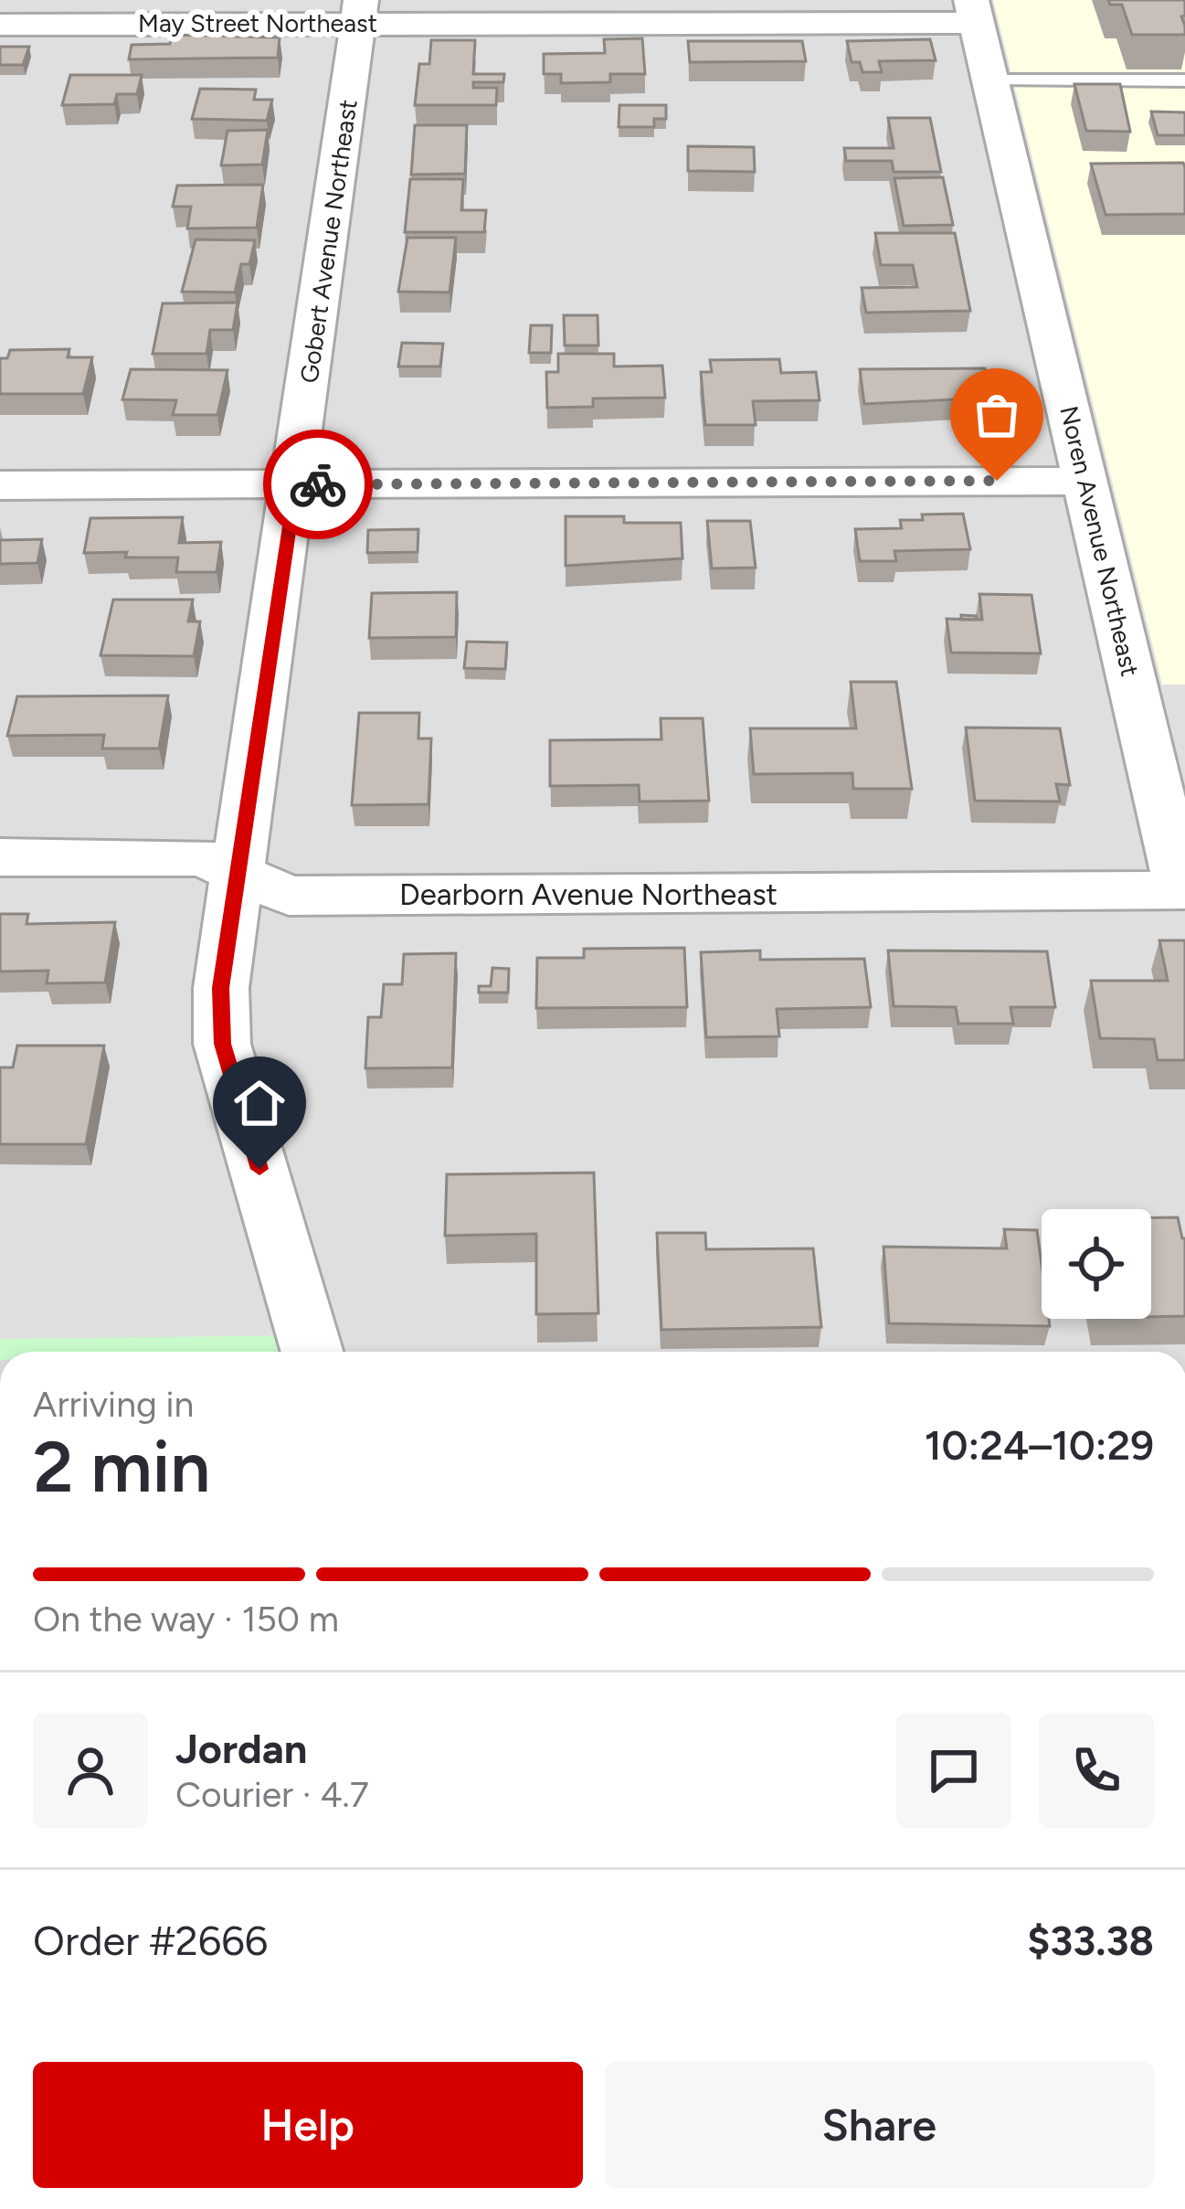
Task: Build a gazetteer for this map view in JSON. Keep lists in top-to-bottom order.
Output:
{
  "streets": {
    "street": [
      "May Street Northeast",
      "Gobert Avenue Northeast",
      "Noren Avenue Northeast",
      "Dearborn Avenue Northeast"
    ]
  },
  "crossings": [
    ["May Street Northeast", "Gobert Avenue Northeast"],
    ["May Street Northeast", "Noren Avenue Northeast"],
    ["Gobert Avenue Northeast", "Dearborn Avenue Northeast"],
    ["Noren Avenue Northeast", "Dearborn Avenue Northeast"]
  ],
  "page": {
    "heading": ["2 min", "Arriving in", "10:24–10:29"],
    "panel": [
      "Jordan",
      "Courier · 4.7",
      "Order #2666",
      "$33.38"
    ],
    "bar": "On the way · 150 m",
    "buttons": ["Help", "Share"]
  }
}
